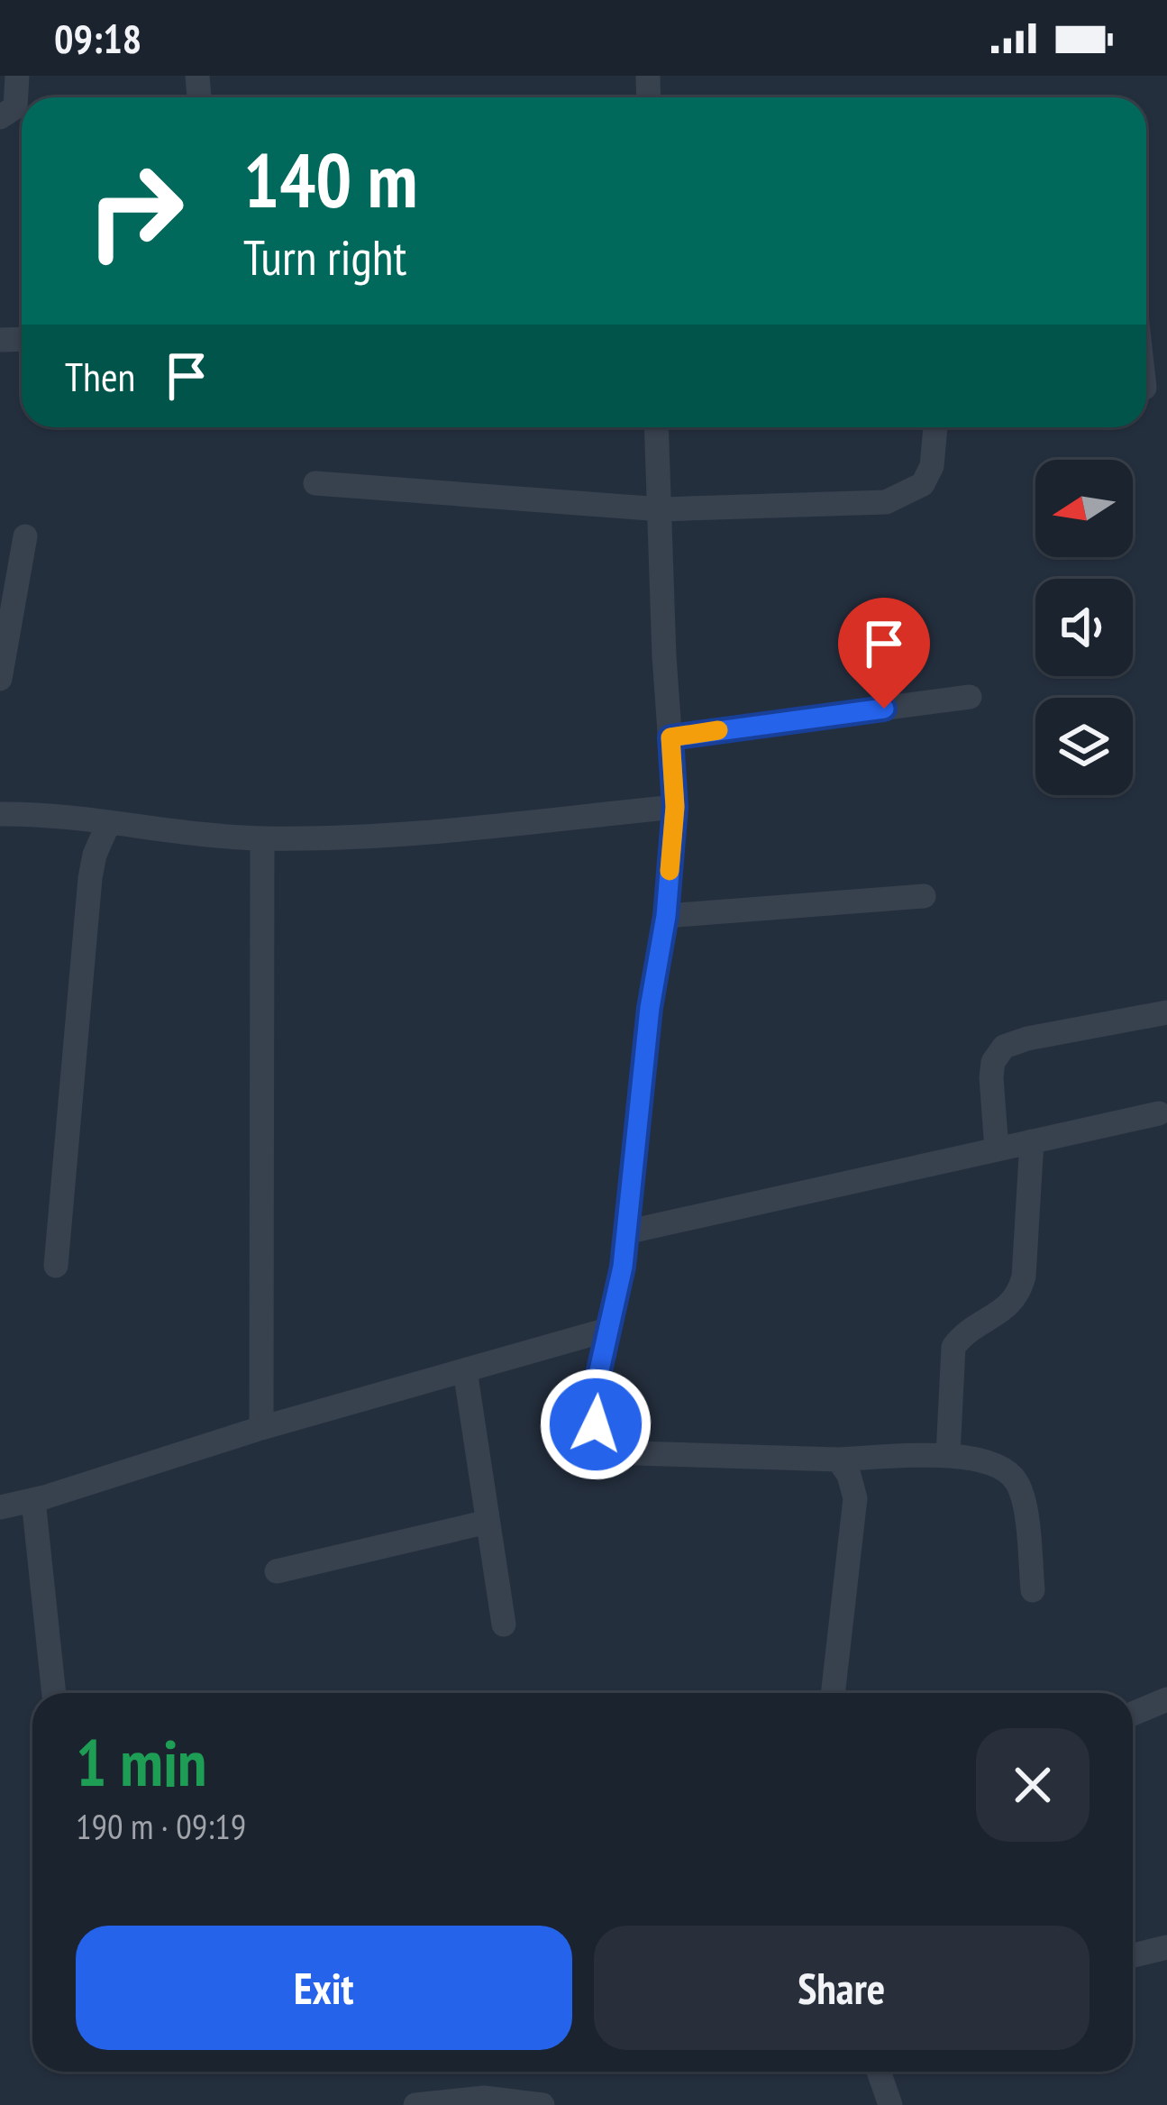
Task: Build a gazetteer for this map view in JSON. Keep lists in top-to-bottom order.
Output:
{
  "north": "left",
  "page": {
    "status": "09:18",
    "turn": ["140 m", "Turn right"],
    "then": "Then",
    "heading": ["1 min", "190 m · 09:19"],
    "buttons": ["Exit", "Share"]
  }
}
